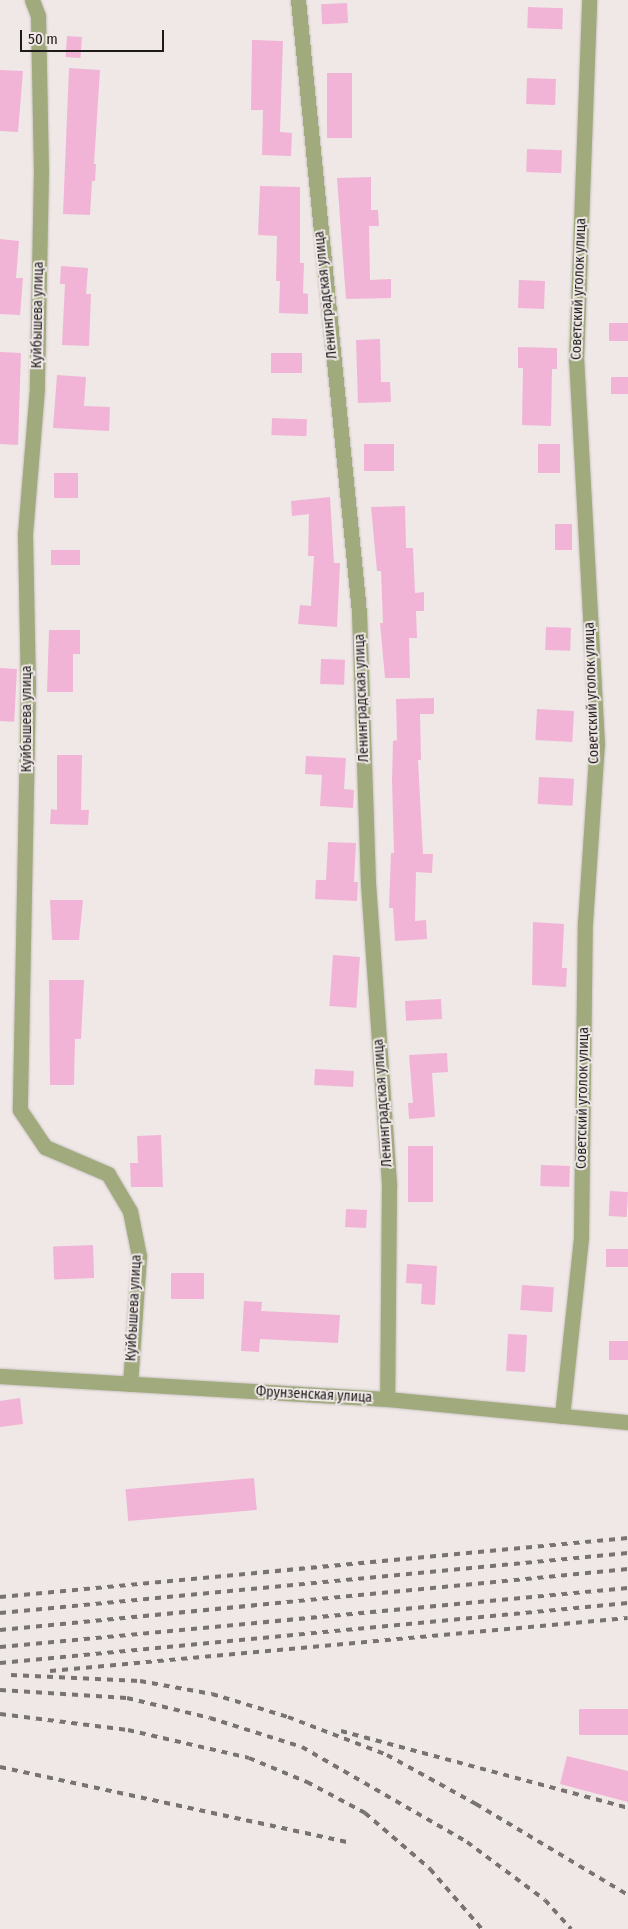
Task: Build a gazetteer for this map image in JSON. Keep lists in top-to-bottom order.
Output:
{
  "streets": {
    "street": [
      "Советский уголок улица",
      "Ленинградская улица",
      "Куйбышева улица",
      "Фрунзенская улица"
    ]
  },
  "crossings": [
    ["Советский уголок улица", "Фрунзенская улица"],
    ["Ленинградская улица", "Фрунзенская улица"],
    ["Куйбышева улица", "Фрунзенская улица"]
  ],
  "scale_bar": "50 m"
}
